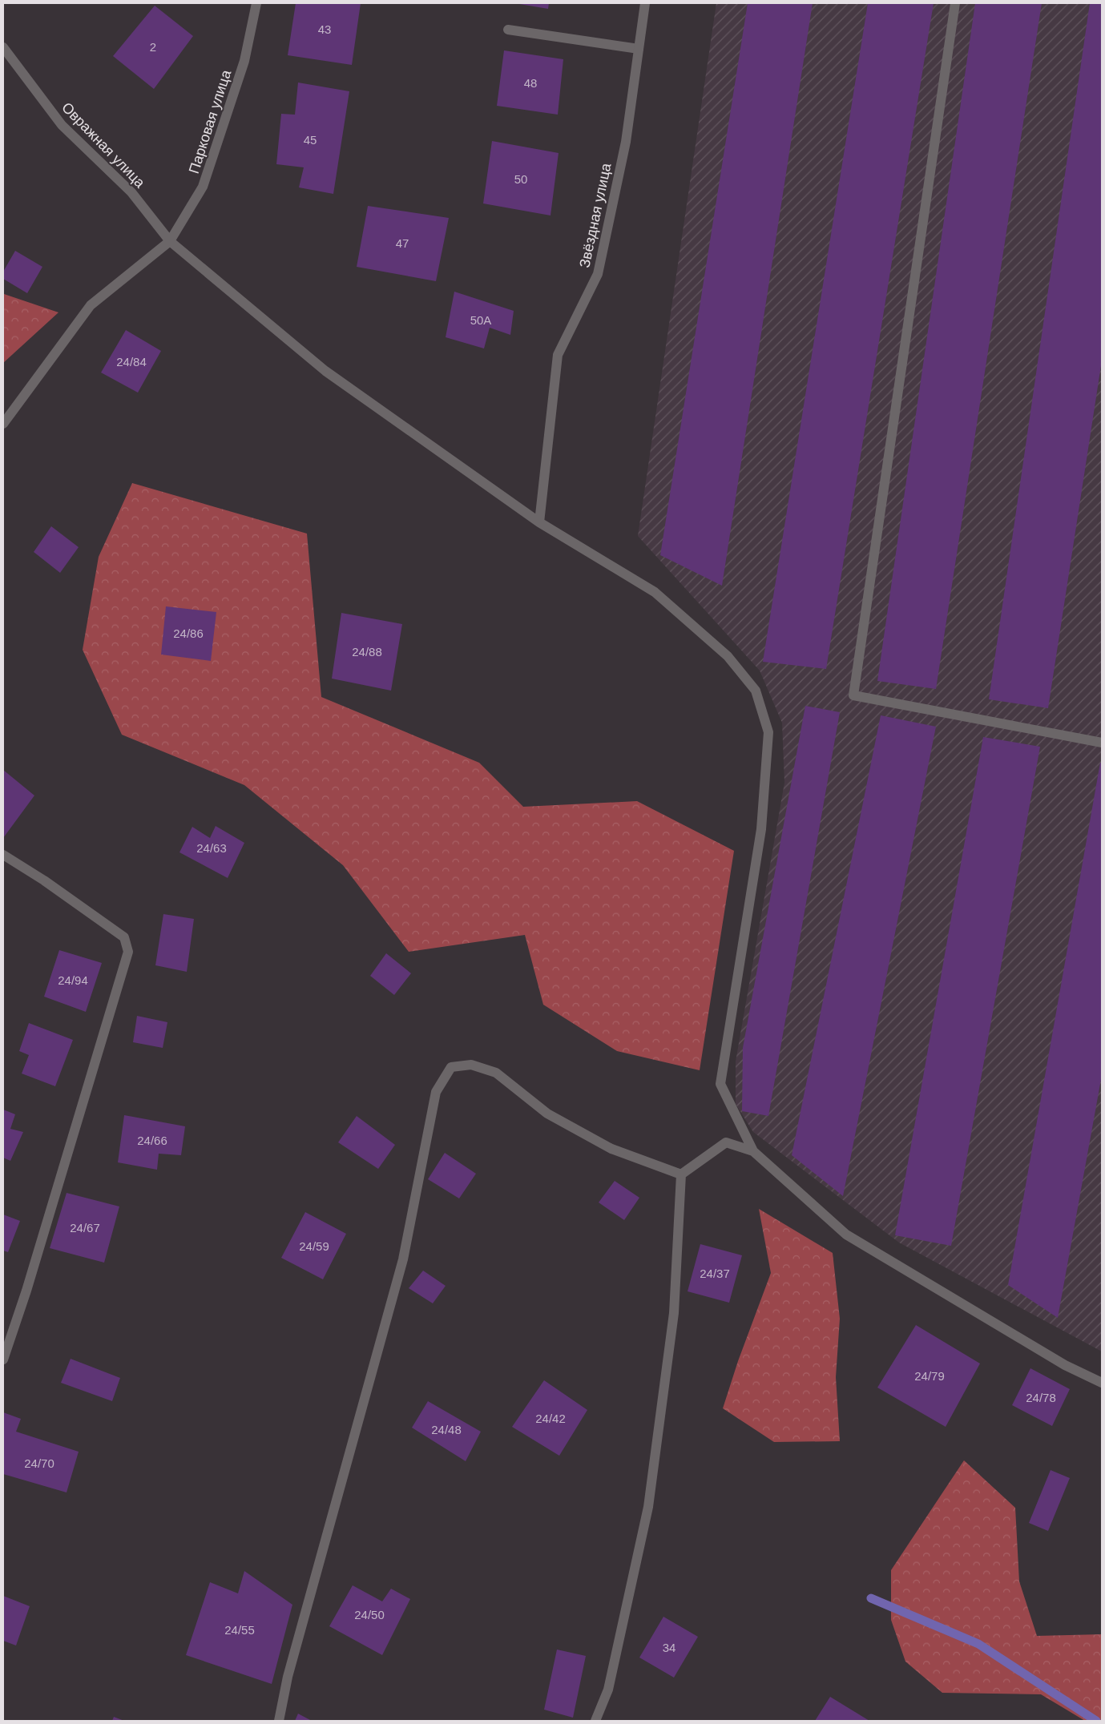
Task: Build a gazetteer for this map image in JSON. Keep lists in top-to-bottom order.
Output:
{
  "streets": {
    "street": ["Парковая улица", "Овражная улица", "Звёздная улица"]
  },
  "crossings": [
    ["Парковая улица", "Овражная улица"],
    ["Овражная улица", "Звёздная улица"]
  ],
  "house_numbers": [
    "43",
    "2",
    "48",
    "45",
    "50",
    "47",
    "50А",
    "24/84",
    "24/86",
    "24/88",
    "24/63",
    "24/94",
    "24/66",
    "24/67",
    "24/59",
    "24/37",
    "24/79",
    "24/78",
    "24/42",
    "24/48",
    "24/70",
    "24/50",
    "24/55",
    "34"
  ]
}
